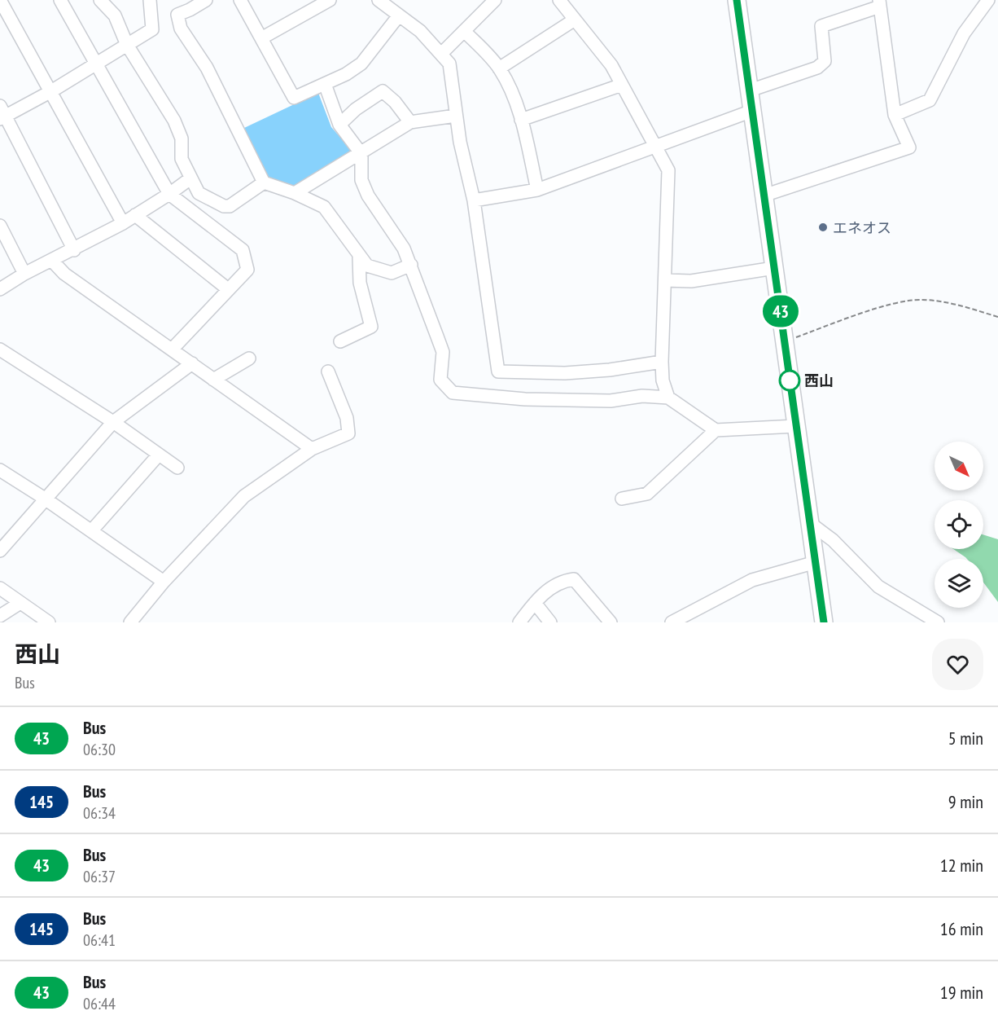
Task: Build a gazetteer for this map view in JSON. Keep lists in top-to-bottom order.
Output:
{
  "places": ["エネオス", "西山"],
  "lines": ["bus line 43"],
  "north": "bottom right",
  "page": {
    "on_map": "43",
    "heading": ["西山", "Bus"],
    "list": [
      {
        "mark": "43",
        "name": "Bus",
        "note": "06:30",
        "value": "5 min"
      },
      {
        "mark": "145",
        "name": "Bus",
        "note": "06:34",
        "value": "9 min"
      },
      {
        "mark": "43",
        "name": "Bus",
        "note": "06:37",
        "value": "12 min"
      },
      {
        "mark": "145",
        "name": "Bus",
        "note": "06:41",
        "value": "16 min"
      },
      {
        "mark": "43",
        "name": "Bus",
        "note": "06:44",
        "value": "19 min"
      }
    ]
  }
}
